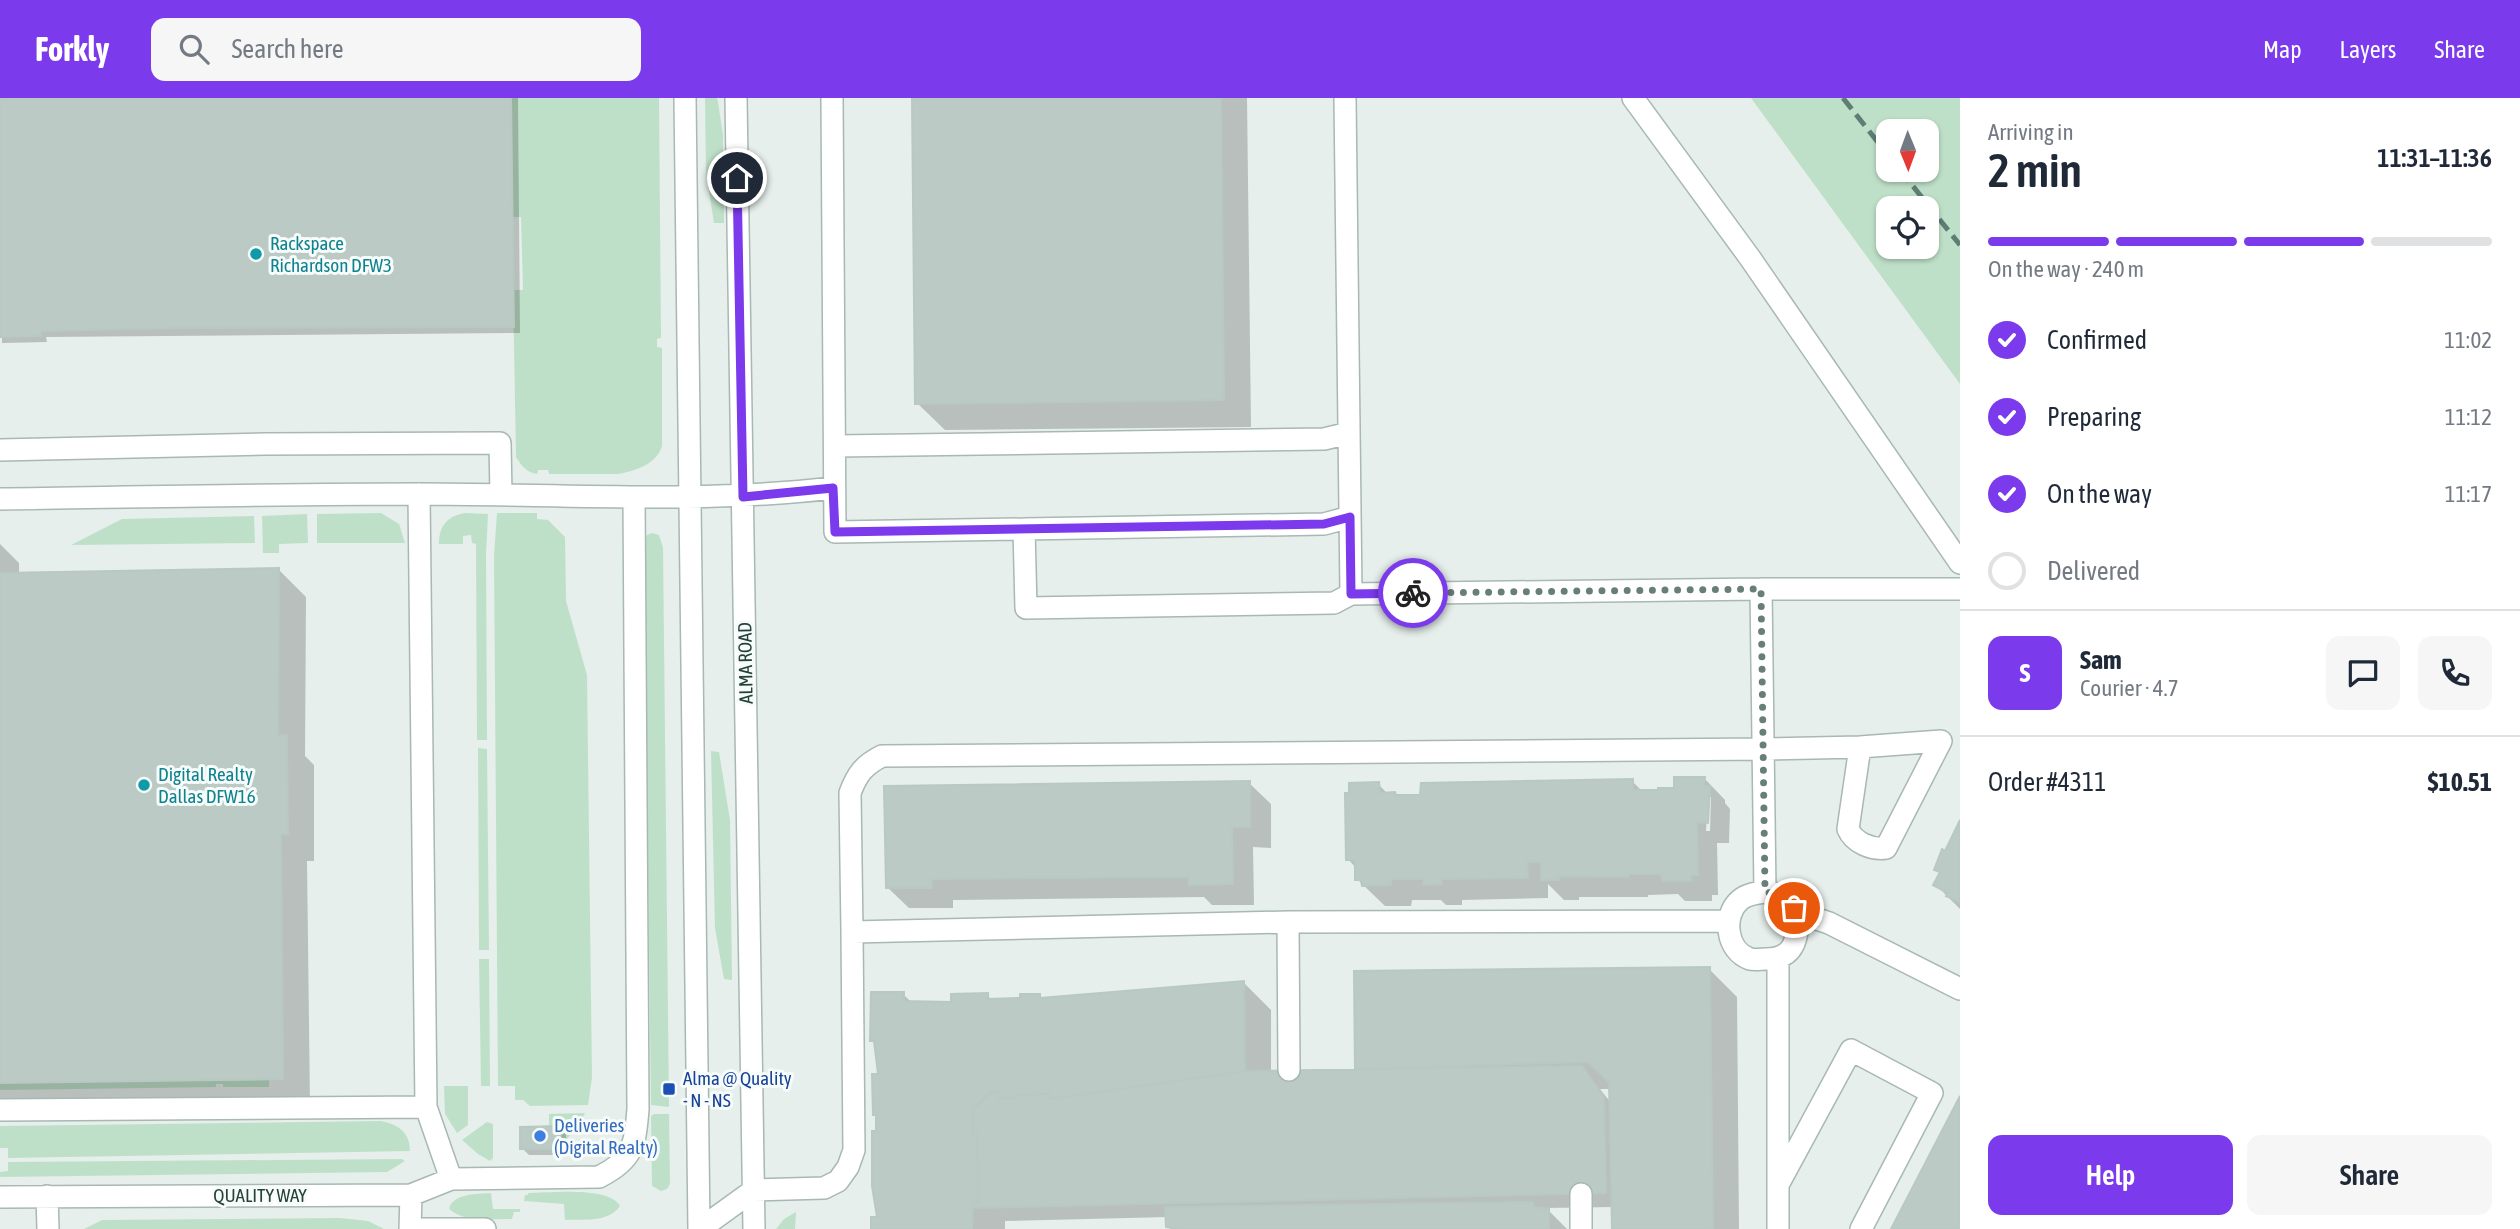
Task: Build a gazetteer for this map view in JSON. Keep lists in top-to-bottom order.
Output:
{
  "streets": {
    "street": ["ALMA ROAD", "QUALITY WAY"]
  },
  "places": {
    "other": ["Rackspace Richardson DFW3", "Digital Realty Dallas DFW16", "Deliveries (Digital Realty)"],
    "transit": ["Alma @ Quality - N - NS"]
  },
  "north": "bottom",
  "page": {
    "header": "Forkly",
    "search": "Search here",
    "nav": ["Map", "Layers", "Share"],
    "heading": ["2 min", "Arriving in", "11:31–11:36"],
    "panel": [
      "Sam",
      "Courier · 4.7",
      "Order #4311",
      "$10.51"
    ],
    "bar": "On the way · 240 m",
    "list": [
      ["Confirmed", "11:02"],
      ["Preparing", "11:12"],
      ["On the way", "11:17"],
      "Delivered"
    ],
    "round": "S",
    "buttons": ["Help", "Share"]
  }
}
